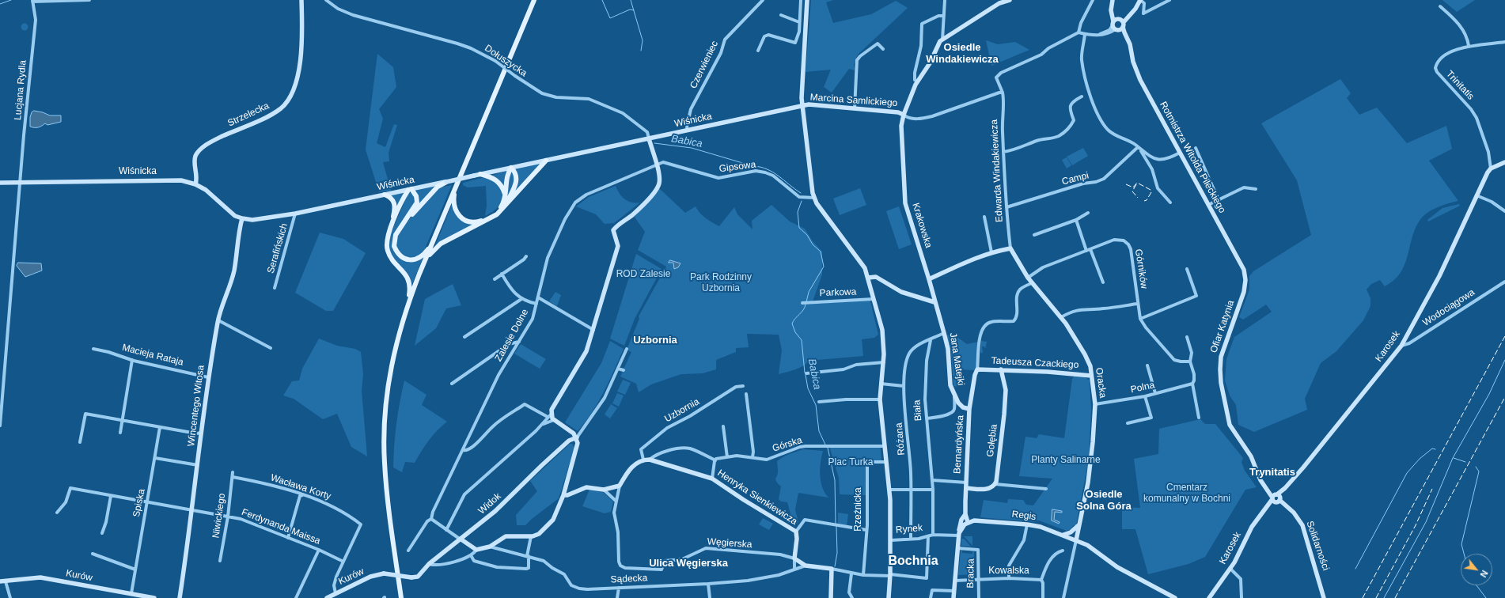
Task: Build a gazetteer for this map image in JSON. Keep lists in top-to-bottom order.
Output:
{
  "streets": {
    "street": [
      "Dołuszycka",
      "Czerwieniec",
      "Trinitatis",
      "Lucjana Rydla",
      "Marcina Samlickiego",
      "Strzelecka",
      "Wiśnicka",
      "Rotmistrza Witolda Pileckiego",
      "Gipsowa",
      "Edwarda Windakiewicza",
      "Campi",
      "Krakowska",
      "Serafińskich",
      "Górników",
      "Parkowa",
      "Wodociągowa",
      "Ofiar Katynia",
      "Zalesie Dolne",
      "Karosek",
      "Macieja Rataja",
      "Jana Matejki",
      "Tadeusza Czackiego",
      "Oracka",
      "Polna",
      "Wincentego Witosa",
      "Uzbornia",
      "Biała",
      "Różana",
      "Gołębia",
      "Górska",
      "Bernardyńska",
      "Wacława Korty",
      "Henryka Sienkiewicza",
      "Spiska",
      "Widok",
      "Rzeźnicka",
      "Niwickiego",
      "Regis",
      "Ferdynanda Maissa",
      "Rynek",
      "Węgierska",
      "Solidarności",
      "Kowalska",
      "Bracka",
      "Kurów",
      "Sądecka"
    ]
  },
  "crossings": [
    ["Dołuszycka", "Wiśnicka"],
    ["Czerwieniec", "Wiśnicka"],
    ["Trinitatis", "Karosek"],
    ["Lucjana Rydla", "Wiśnicka"],
    ["Marcina Samlickiego", "Wiśnicka"],
    ["Marcina Samlickiego", "Krakowska"],
    ["Strzelecka", "Wiśnicka"],
    ["Wiśnicka", "Serafińskich"],
    ["Wiśnicka", "Wincentego Witosa"],
    ["Rotmistrza Witolda Pileckiego", "Ofiar Katynia"],
    ["Gipsowa", "Zalesie Dolne"],
    ["Edwarda Windakiewicza", "Campi"],
    ["Edwarda Windakiewicza", "Oracka"],
    ["Krakowska", "Jana Matejki"],
    ["Górników", "Oracka"],
    ["Wodociągowa", "Karosek"],
    ["Ofiar Katynia", "Karosek"],
    ["Ofiar Katynia", "Solidarności"],
    ["Karosek", "Solidarności"],
    ["Macieja Rataja", "Wincentego Witosa"],
    ["Jana Matejki", "Różana"],
    ["Jana Matejki", "Bernardyńska"],
    ["Tadeusza Czackiego", "Oracka"],
    ["Tadeusza Czackiego", "Gołębia"],
    ["Tadeusza Czackiego", "Bernardyńska"],
    ["Oracka", "Polna"],
    ["Oracka", "Regis"],
    ["Wincentego Witosa", "Ferdynanda Maissa"],
    ["Uzbornia", "Henryka Sienkiewicza"],
    ["Biała", "Różana"],
    ["Biała", "Rynek"],
    ["Różana", "Rynek"],
    ["Bernardyńska", "Regis"],
    ["Wacława Korty", "Niwickiego"],
    ["Wacława Korty", "Ferdynanda Maissa"],
    ["Wacława Korty", "Kurów"],
    ["Henryka Sienkiewicza", "Węgierska"],
    ["Henryka Sienkiewicza", "Sądecka"],
    ["Spiska", "Ferdynanda Maissa"],
    ["Spiska", "Kurów"],
    ["Widok", "Kurów"],
    ["Rzeźnicka", "Sądecka"],
    ["Niwickiego", "Ferdynanda Maissa"],
    ["Rynek", "Sądecka"],
    ["Węgierska", "Sądecka"],
    ["Kowalska", "Bracka"]
  ],
  "districts": [
    "Osiedle Windakiewicza",
    "Uzbornia",
    "Trynitatis",
    "Osiedle Solna Góra",
    "Bochnia",
    "Ulica Węgierska"
  ],
  "water": ["Babica"],
  "parks": [
    "ROD Zalesie",
    "Park Rodzinny Uzbornia",
    "Planty Salinarne",
    "Plac Turka",
    "Cmentarz komunalny w Bochni"
  ],
  "north": "bottom right"
}
